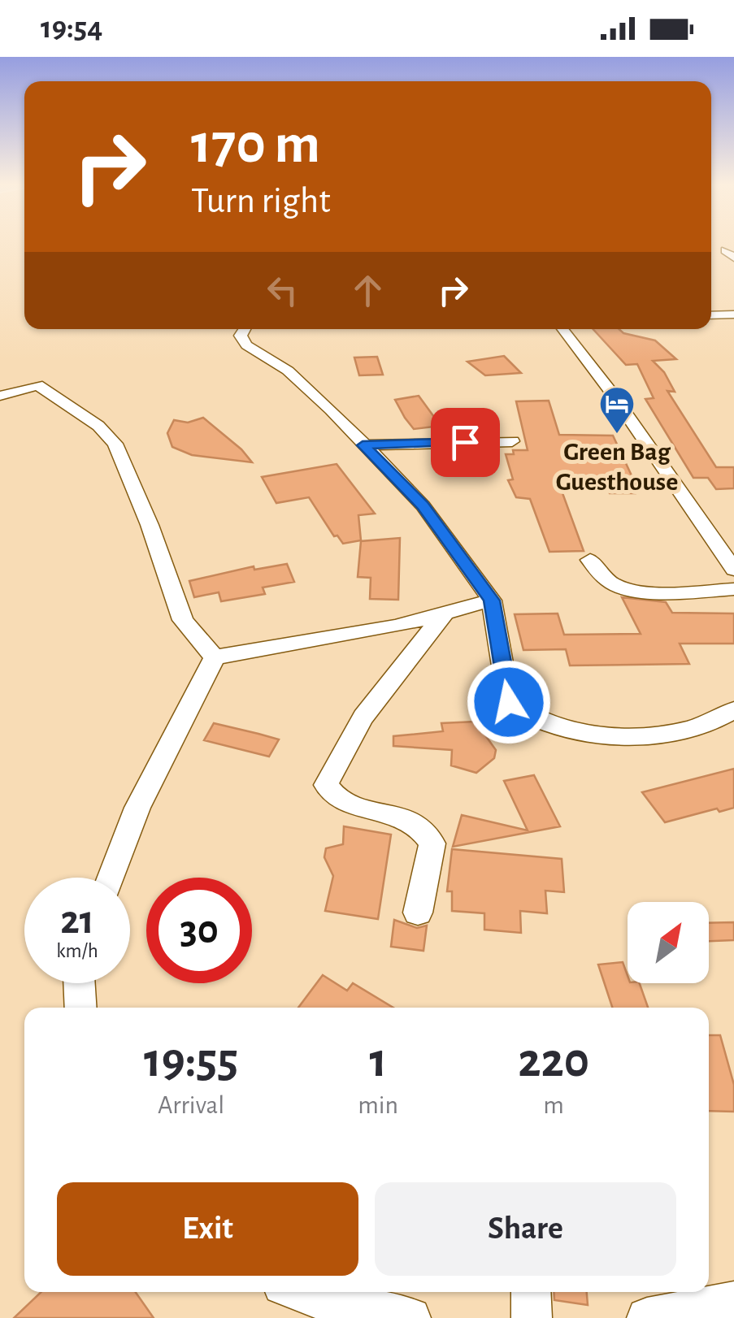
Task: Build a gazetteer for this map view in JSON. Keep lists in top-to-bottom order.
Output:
{
  "places": {
    "hotel": ["Green Bag Guesthouse"]
  },
  "north": "top right",
  "page": {
    "status": "19:54",
    "turn": ["170 m", "Turn right"],
    "speed": "21 km/h",
    "limit": "30",
    "eta": [
      "19:55",
      "Arrival",
      "1",
      "min",
      "220",
      "m"
    ],
    "buttons": ["Exit", "Share"]
  }
}
